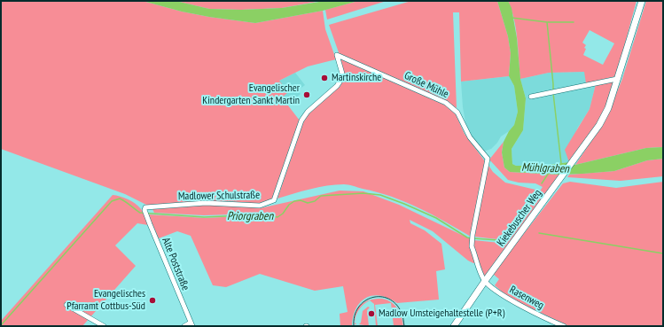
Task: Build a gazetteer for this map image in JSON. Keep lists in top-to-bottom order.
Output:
{
  "streets": {
    "main road": ["Kiekebuscher Weg"],
    "street": [
      "Große Mühle",
      "Madlower Schulstraße",
      "Alte Poststraße",
      "Rasenweg"
    ]
  },
  "crossings": [
    ["Große Mühle", "Madlower Schulstraße"],
    ["Große Mühle", "Kiekebuscher Weg"],
    ["Große Mühle", "Rasenweg"],
    ["Madlower Schulstraße", "Alte Poststraße"],
    ["Kiekebuscher Weg", "Rasenweg"]
  ],
  "water": ["Mühlgraben", "Priorgraben"],
  "places": [
    "Martinskirche",
    "Evangelischer Kindergarten Sankt Martin",
    "Evangelisches Pfarramt Cottbus-Süd",
    "Madlow Umsteigehaltestelle (P+R)"
  ]
}
